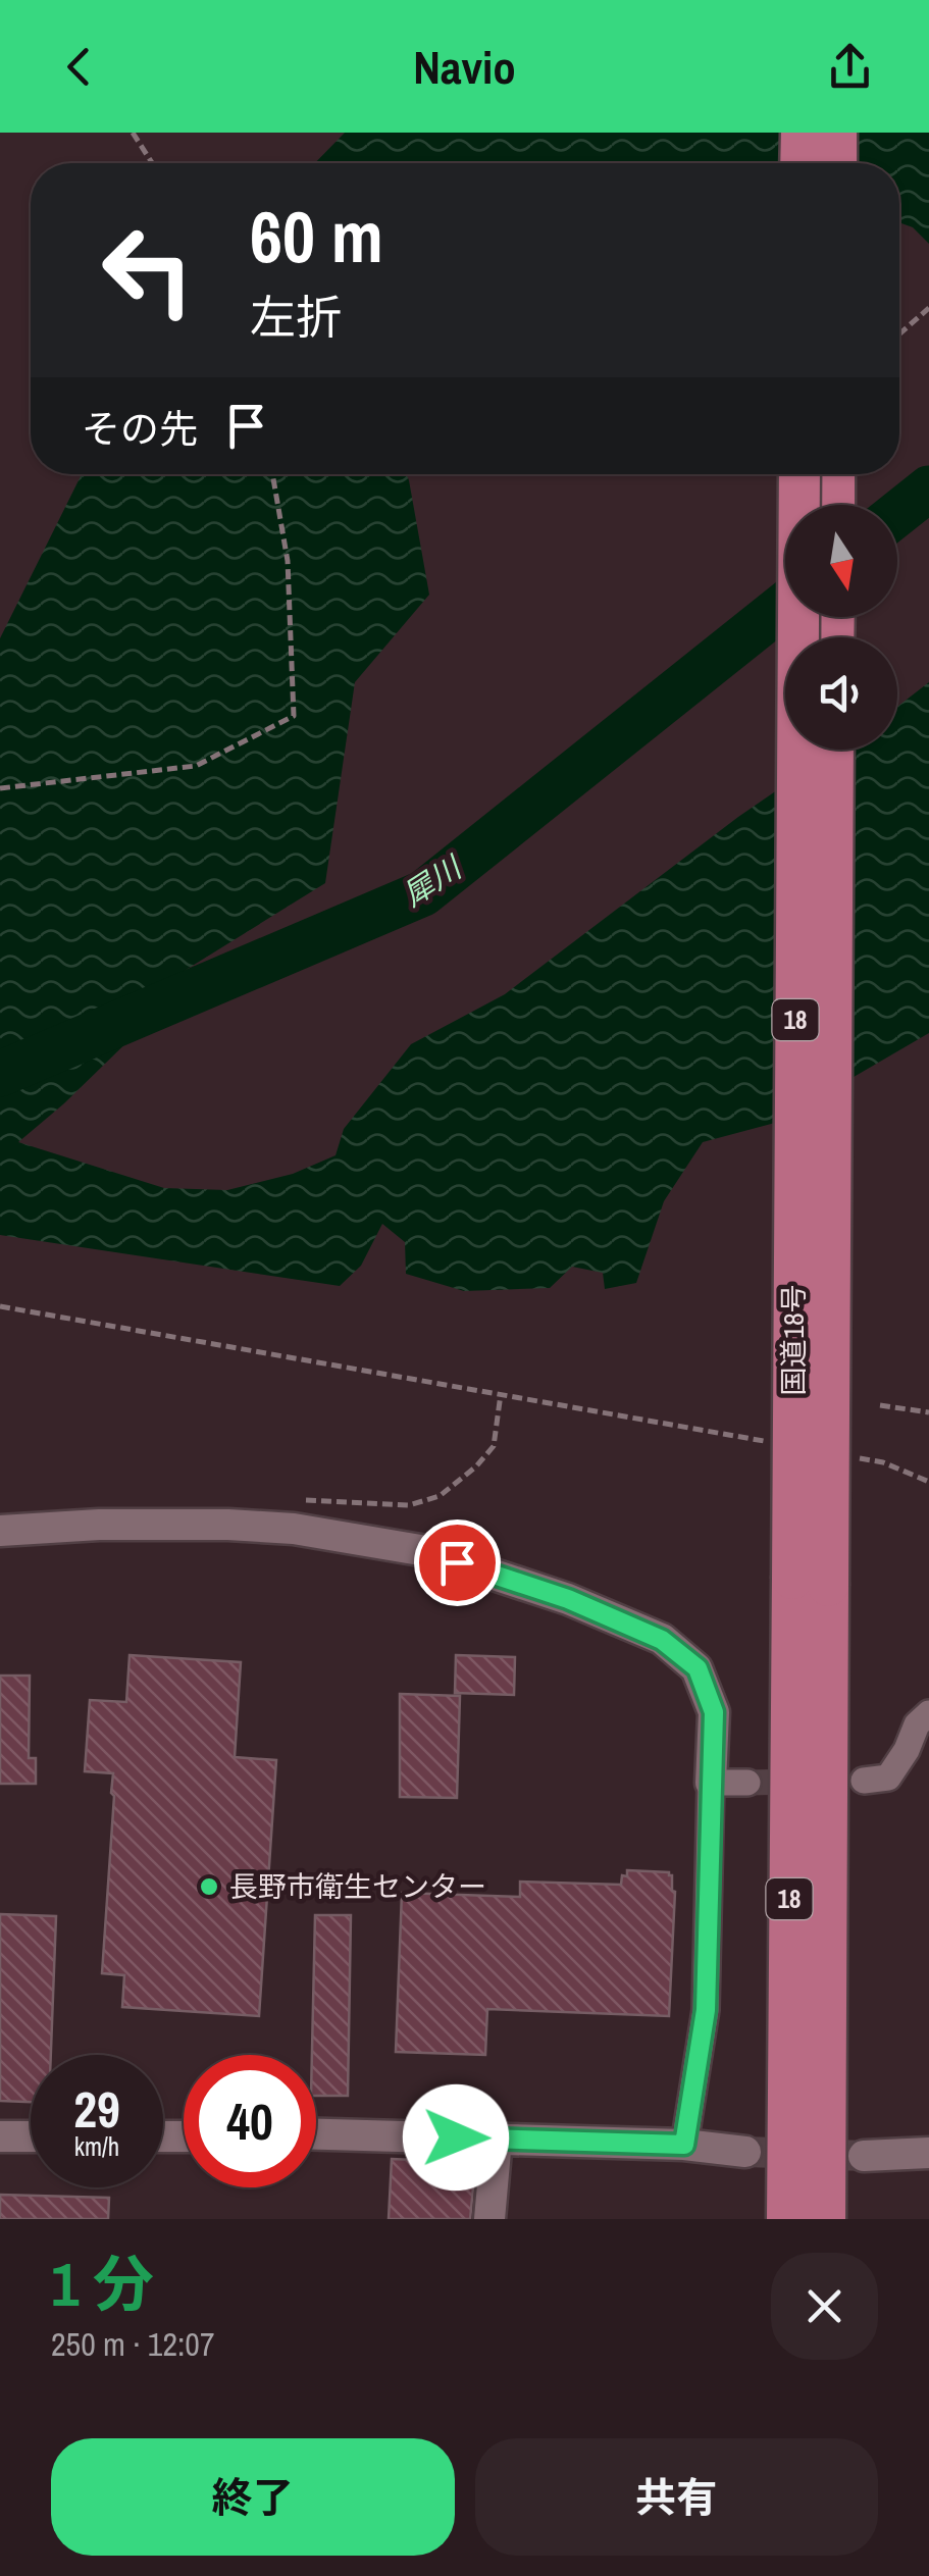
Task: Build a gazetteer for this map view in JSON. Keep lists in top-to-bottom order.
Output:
{
  "streets": {
    "highway": ["18", "国道18号"]
  },
  "water": ["犀川"],
  "places": ["長野市衛生センター"],
  "north": "bottom",
  "page": {
    "header": "Navio",
    "turn": ["60 m", "左折"],
    "then": "その先",
    "speed": "29 km/h",
    "limit": "40",
    "heading": ["1 分", "250 m · 12:07"],
    "buttons": ["終了", "共有"]
  }
}
